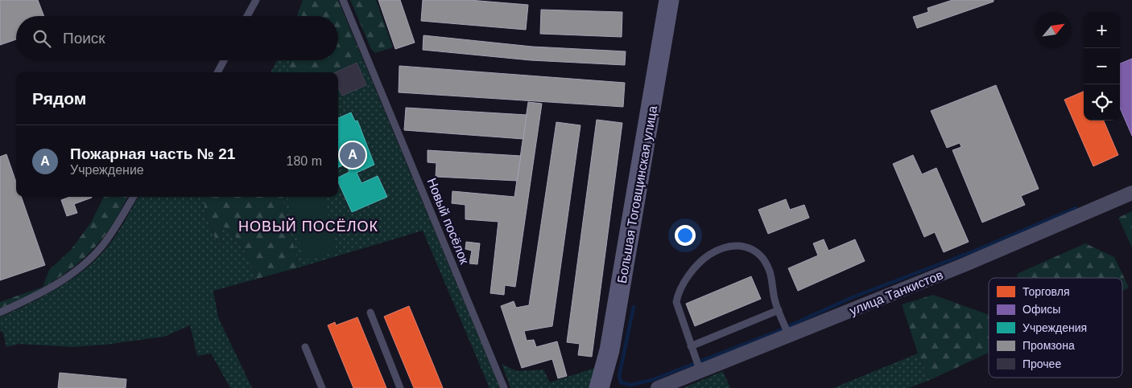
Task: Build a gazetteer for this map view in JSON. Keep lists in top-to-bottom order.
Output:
{
  "streets": {
    "street": ["Большая Тоговщинская улица", "улица Танкистов"],
    "lane": ["Новый посёлок"]
  },
  "districts": ["НОВЫЙ ПОСЁЛОК"],
  "legend": [
    "Торговля",
    "Офисы",
    "Учреждения",
    "Промзона",
    "Прочее"
  ],
  "north": "top right",
  "page": {
    "map_buttons": ["+", "−"],
    "search": "Поиск",
    "heading": "Рядом",
    "list": [
      {
        "mark": "A",
        "name": "Пожарная часть № 21",
        "note": "Учреждение",
        "value": "180 m"
      }
    ],
    "pins": "A"
  }
}
